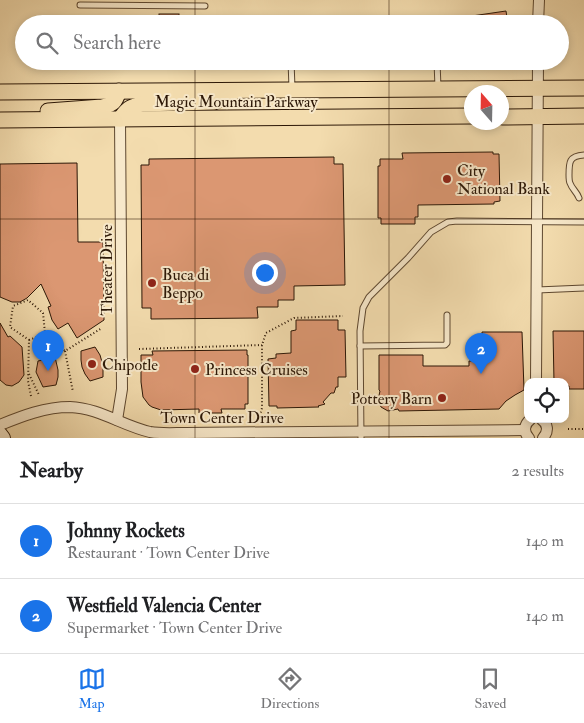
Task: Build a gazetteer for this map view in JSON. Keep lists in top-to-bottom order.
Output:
{
  "streets": {
    "main road": ["Magic Mountain Parkway"],
    "street": ["Theater Drive", "Town Center Drive"]
  },
  "crossings": [
    ["Magic Mountain Parkway", "Theater Drive"],
    ["Theater Drive", "Town Center Drive"]
  ],
  "places": [
    "City National Bank",
    "Buca di Beppo",
    "Chipotle",
    "Princess Cruises",
    "Pottery Barn"
  ],
  "north": "top",
  "page": {
    "search": "Search here",
    "pins": ["1", "2"],
    "heading": ["Nearby", "2 results"],
    "list": [
      {
        "mark": "1",
        "name": "Johnny Rockets",
        "note": "Restaurant · Town Center Drive",
        "value": "140 m"
      },
      {
        "mark": "2",
        "name": "Westfield Valencia Center",
        "note": "Supermarket · Town Center Drive",
        "value": "140 m"
      }
    ],
    "nav": ["Map", "Directions", "Saved"]
  }
}
